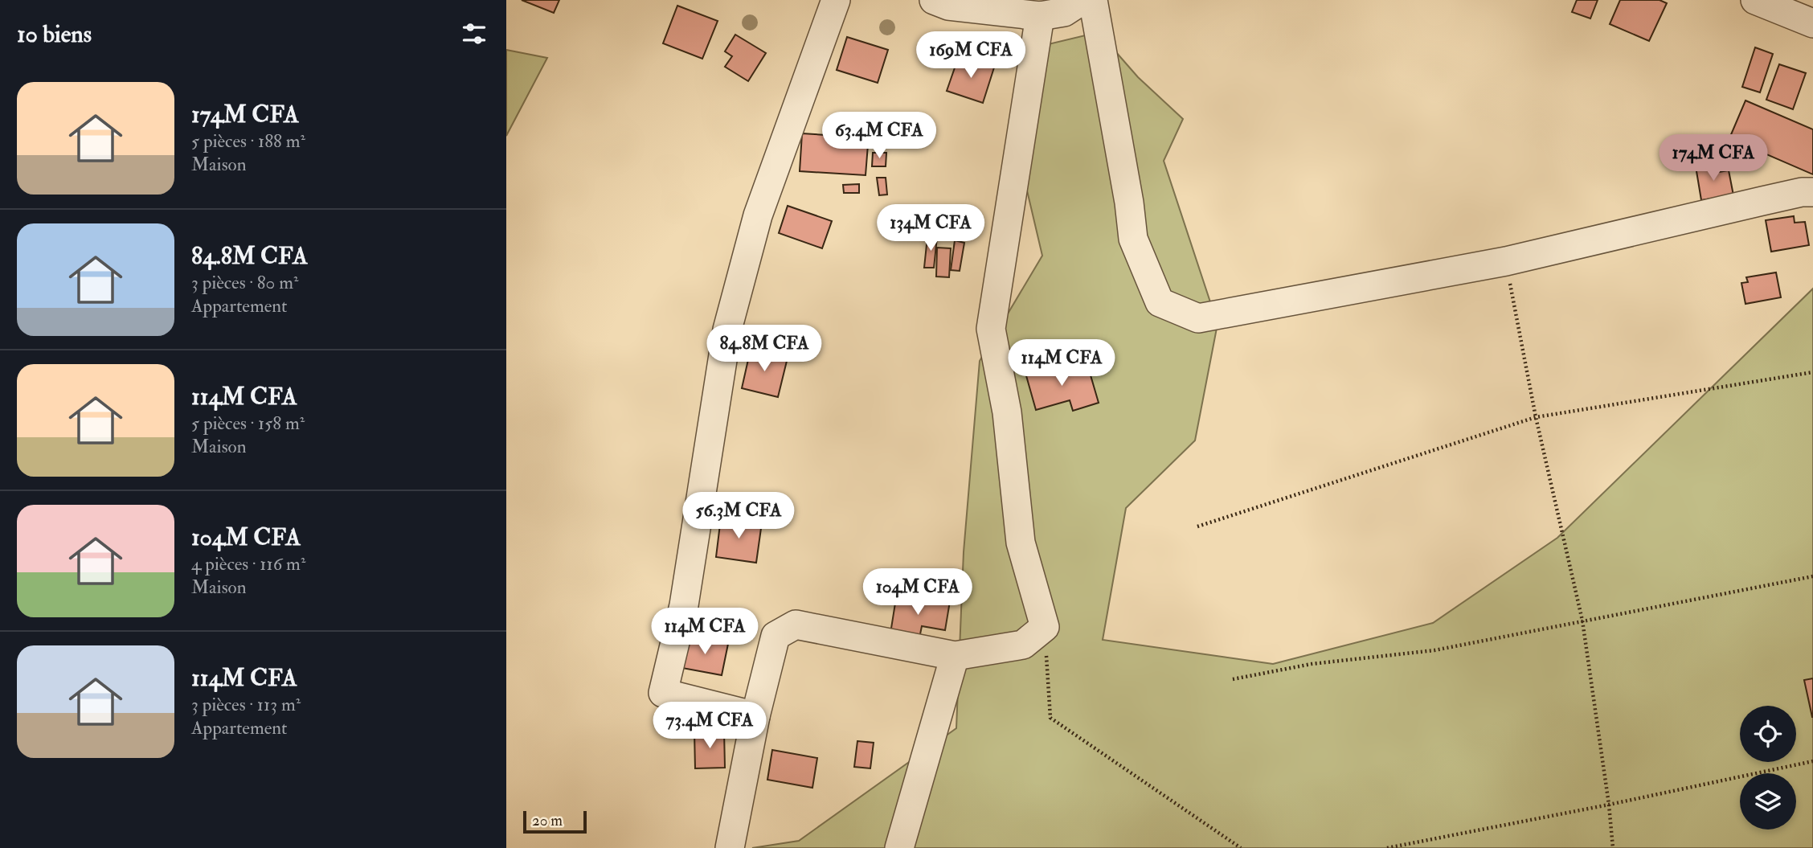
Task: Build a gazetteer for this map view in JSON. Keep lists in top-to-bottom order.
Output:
{
  "scale_bar": "20 m",
  "page": {
    "heading": "10 biens",
    "price": [
      "169M CFA",
      "63.4M CFA",
      "174M CFA",
      "134M CFA",
      "84.8M CFA",
      "114M CFA",
      "56.3M CFA",
      "104M CFA",
      "114M CFA",
      "73.4M CFA"
    ],
    "list": [
      {
        "name": "174M CFA",
        "note": "5 pièces · 188 m² · Maison"
      },
      {
        "name": "84.8M CFA",
        "note": "3 pièces · 80 m² · Appartement"
      },
      {
        "name": "114M CFA",
        "note": "5 pièces · 158 m² · Maison"
      },
      {
        "name": "104M CFA",
        "note": "4 pièces · 116 m² · Maison"
      },
      {
        "name": "114M CFA",
        "note": "3 pièces · 113 m² · Appartement"
      }
    ],
    "scale": "20 m"
  }
}
